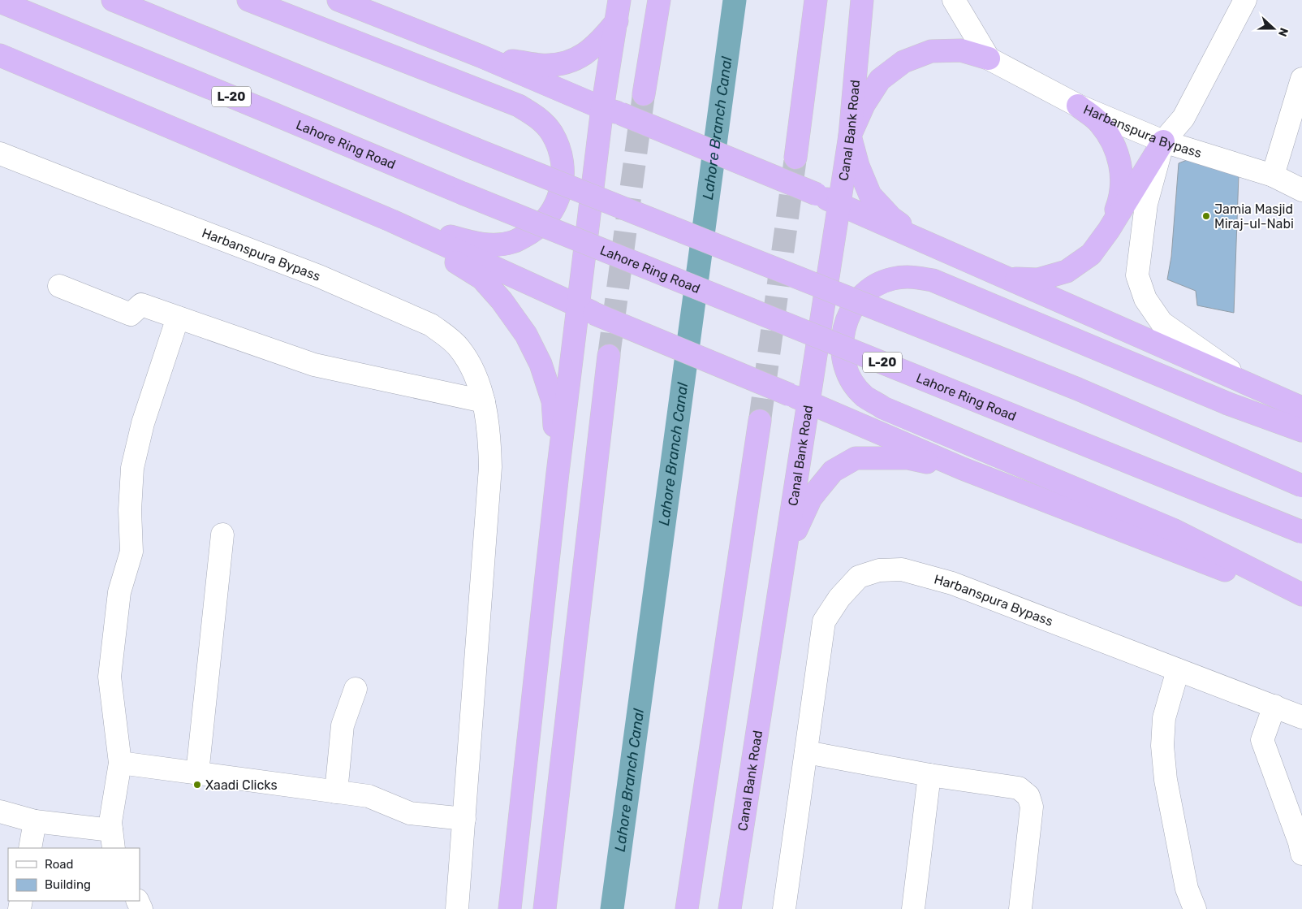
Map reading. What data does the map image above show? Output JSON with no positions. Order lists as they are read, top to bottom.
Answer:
{
  "streets": {
    "highway": ["L-20", "Canal Bank Road", "Lahore Ring Road"],
    "street": ["Harbanspura Bypass"]
  },
  "water": ["Lahore Branch Canal"],
  "places": ["Jamia Masjid Miraj-ul-Nabi", "Xaadi Clicks"],
  "legend": ["Road", "Building"],
  "north": "right"
}
